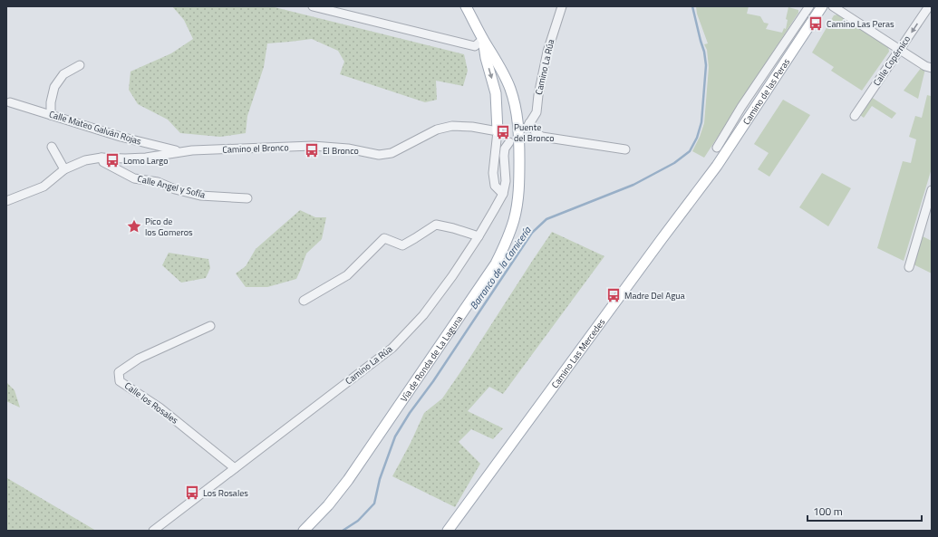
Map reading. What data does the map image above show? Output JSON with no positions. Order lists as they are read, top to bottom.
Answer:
{
  "streets": {
    "main road": ["Camino de las Peras", "Camino Las Mercedes", "Vía de Ronda de La Laguna"],
    "street": [
      "Calle Copérnico",
      "Camino La Rúa",
      "Calle Mateo Galván Rojas",
      "Camino el Bronco",
      "Calle Angel y Sofía",
      "Calle los Rosales"
    ]
  },
  "crossings": [
    ["Camino La Rúa", "Calle los Rosales"],
    ["Camino de las Peras", "Camino Las Mercedes"],
    ["Calle Mateo Galván Rojas", "Camino el Bronco"],
    ["Camino el Bronco", "Calle Angel y Sofía"]
  ],
  "one_way": ["Calle Copérnico"],
  "water": ["Barranco de la Carnicería"],
  "places": {
    "bus stop": [
      "Camino Las Peras",
      "Puente del Bronco",
      "El Bronco",
      "Lomo Largo",
      "Madre Del Agua",
      "Los Rosales"
    ],
    "place": ["Pico de los Gomeros"]
  },
  "scale_bar": "100 m"
}
